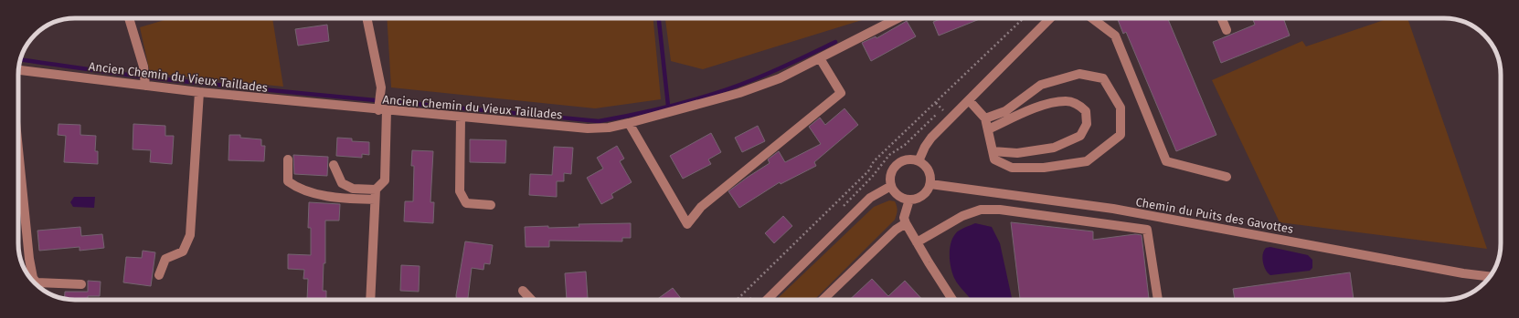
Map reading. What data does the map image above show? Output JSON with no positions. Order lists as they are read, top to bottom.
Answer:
{
  "streets": {
    "street": ["Ancien Chemin du Vieux Taillades", "Chemin du Puits des Gavottes"]
  }
}
